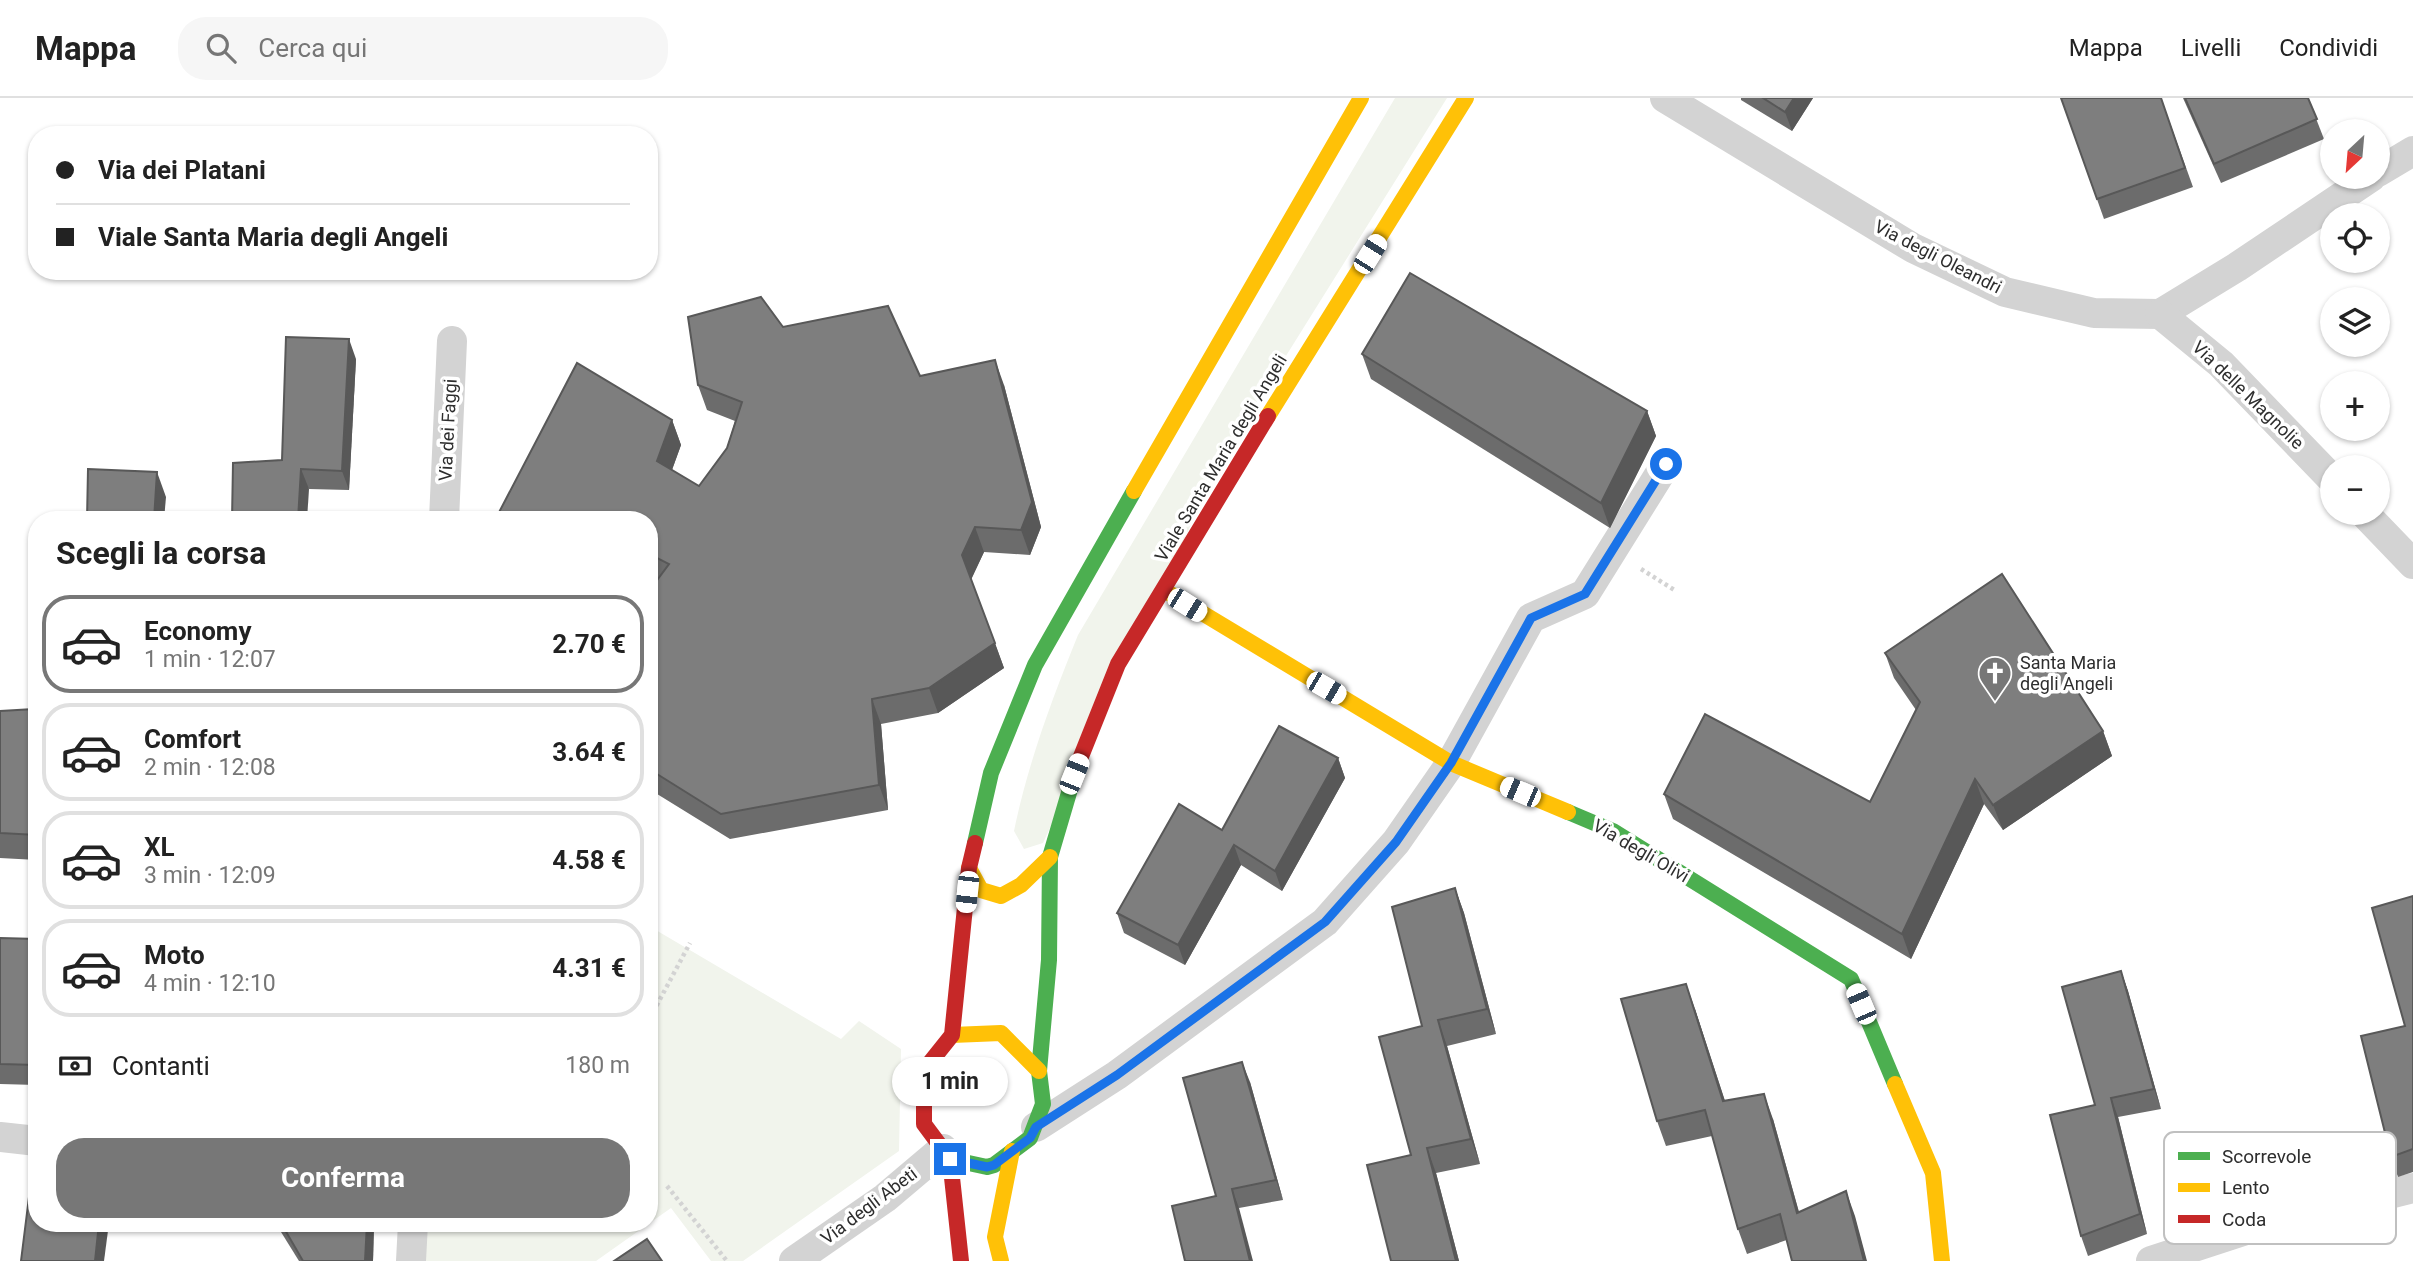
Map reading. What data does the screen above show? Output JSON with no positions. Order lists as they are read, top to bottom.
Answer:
{
  "streets": {
    "street": [
      "Via degli Oleandri",
      "Via delle Magnolie",
      "Via dei Faggi",
      "Viale Santa Maria degli Angeli",
      "Via degli Olivi",
      "Via degli Abeti"
    ]
  },
  "crossings": [
    ["Via degli Oleandri", "Via delle Magnolie"],
    ["Viale Santa Maria degli Angeli", "Via degli Olivi"],
    ["Viale Santa Maria degli Angeli", "Via degli Abeti"]
  ],
  "places": {
    "church": ["Santa Maria degli Angeli"]
  },
  "legend": ["Scorrevole", "Lento", "Coda"],
  "north": "bottom left",
  "page": {
    "header": "Mappa",
    "search": "Cerca qui",
    "nav": ["Mappa", "Livelli", "Condividi"],
    "map_buttons": ["+", "−"],
    "banner": ["Via dei Platani", "Viale Santa Maria degli Angeli"],
    "heading": "Scegli la corsa",
    "list": [
      {
        "name": "Economy",
        "note": "1 min · 12:07",
        "value": "2.70 €"
      },
      {
        "name": "Comfort",
        "note": "2 min · 12:08",
        "value": "3.64 €"
      },
      {
        "name": "XL",
        "note": "3 min · 12:09",
        "value": "4.58 €"
      },
      {
        "name": "Moto",
        "note": "4 min · 12:10",
        "value": "4.31 €"
      }
    ],
    "pay": ["Contanti", "180 m"],
    "bubble": "1 min",
    "buttons": "Conferma"
  }
}
